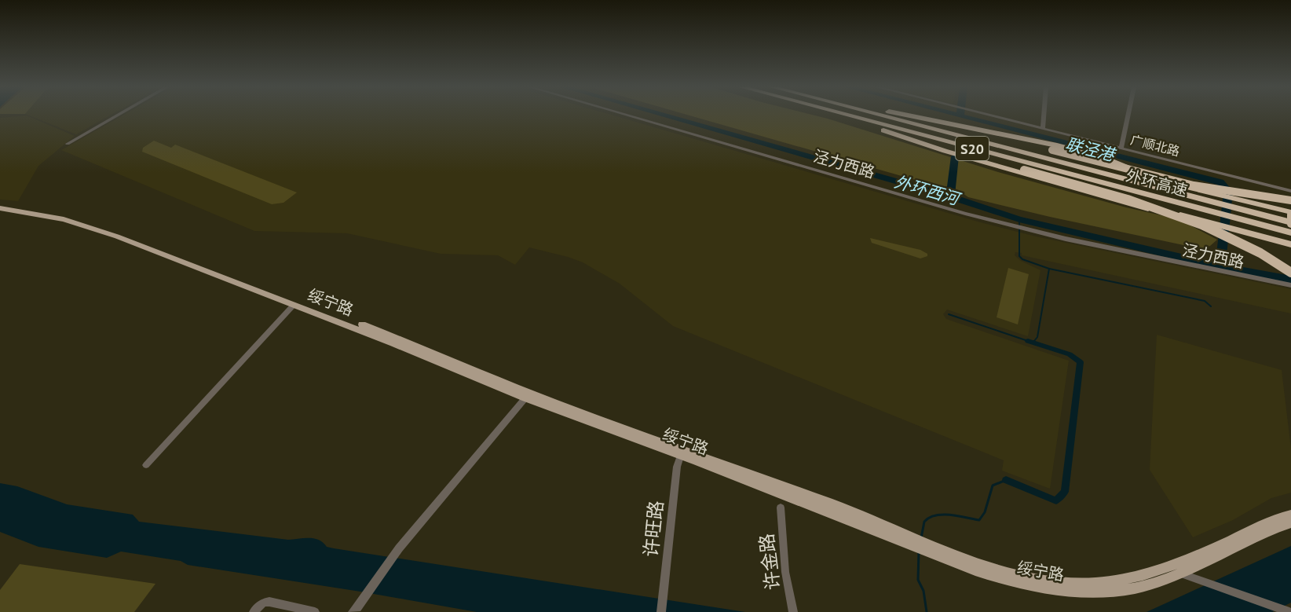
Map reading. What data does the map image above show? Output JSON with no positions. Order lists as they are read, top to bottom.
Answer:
{
  "streets": {
    "highway": ["S20", "外环高速"],
    "main road": ["绥宁路"],
    "street": [
      "广顺北路",
      "泾力西路",
      "许旺路",
      "许金路"
    ]
  },
  "crossings": [
    ["绥宁路", "许旺路"]
  ],
  "water": ["联泾港", "外环西河"]
}
